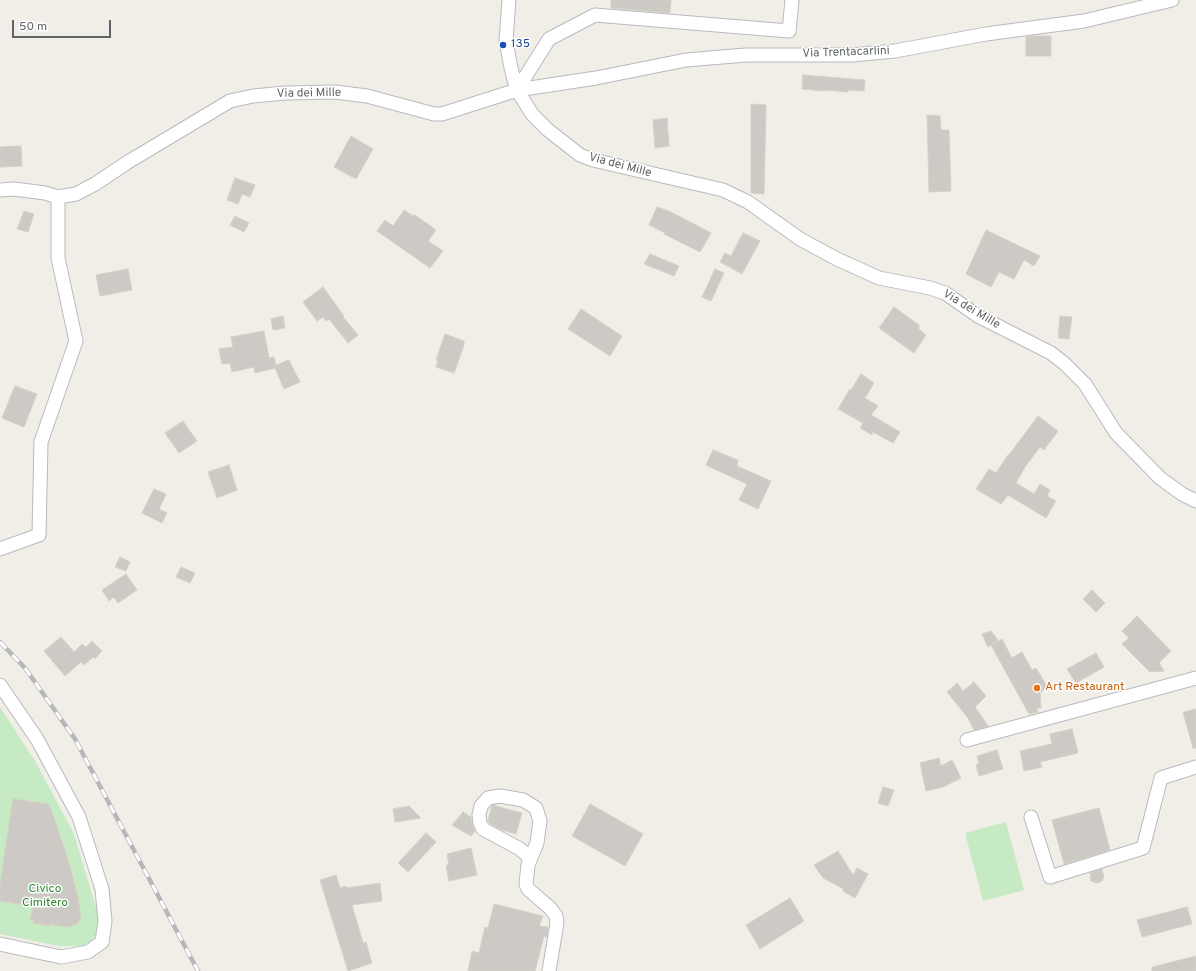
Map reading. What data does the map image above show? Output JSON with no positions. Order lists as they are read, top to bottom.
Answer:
{
  "streets": {
    "street": ["Via Trentacarlini", "Via dei Mille"]
  },
  "crossings": [
    ["Via Trentacarlini", "Via dei Mille"]
  ],
  "parks": ["Civico Cimitero"],
  "places": ["135", "Art Restaurant"],
  "scale_bar": "50 m"
}
